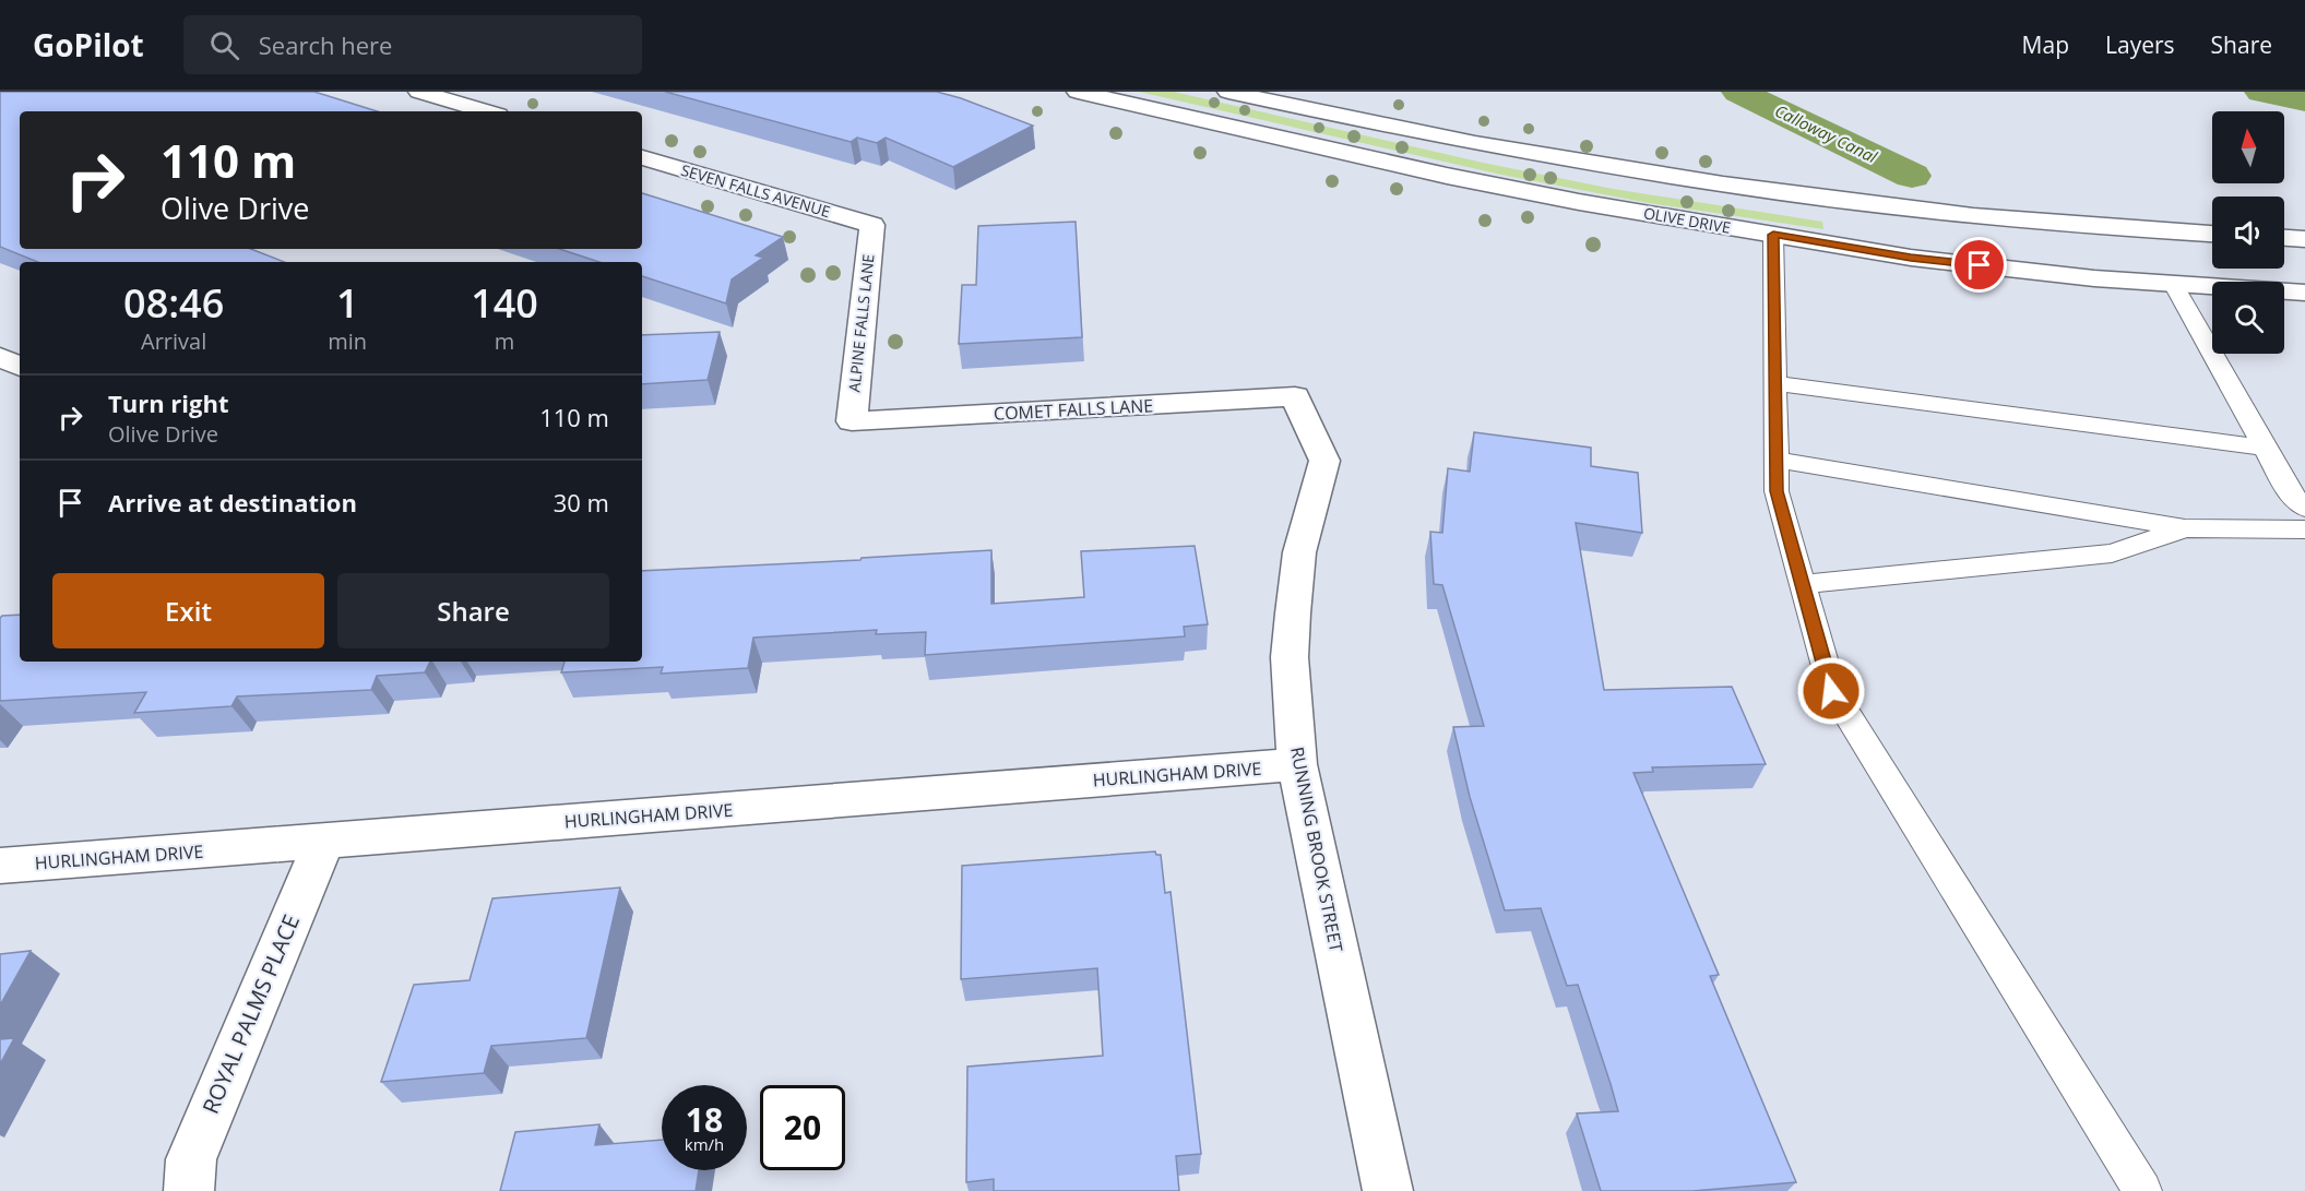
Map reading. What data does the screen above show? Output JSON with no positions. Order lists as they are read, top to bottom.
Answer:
{
  "streets": {
    "street": [
      "SEVEN FALLS AVENUE",
      "OLIVE DRIVE",
      "ALPINE FALLS LANE",
      "COMET FALLS LANE",
      "HURLINGHAM DRIVE",
      "RUNNING BROOK STREET",
      "ROYAL PALMS PLACE"
    ]
  },
  "crossings": [
    ["SEVEN FALLS AVENUE", "ALPINE FALLS LANE"],
    ["ALPINE FALLS LANE", "COMET FALLS LANE"],
    ["COMET FALLS LANE", "RUNNING BROOK STREET"],
    ["HURLINGHAM DRIVE", "RUNNING BROOK STREET"],
    ["HURLINGHAM DRIVE", "ROYAL PALMS PLACE"]
  ],
  "water": ["Calloway Canal"],
  "north": "top",
  "page": {
    "header": "GoPilot",
    "search": "Search here",
    "nav": ["Map", "Layers", "Share"],
    "turn": ["110 m", "Olive Drive"],
    "eta": [
      "08:46",
      "Arrival",
      "1",
      "min",
      "140",
      "m"
    ],
    "list": [
      {
        "name": "Turn right",
        "note": "Olive Drive",
        "value": "110 m"
      },
      {
        "name": "Arrive at destination",
        "value": "30 m"
      }
    ],
    "buttons": ["Exit", "Share"],
    "speed": "18 km/h",
    "limit": "20"
  }
}
